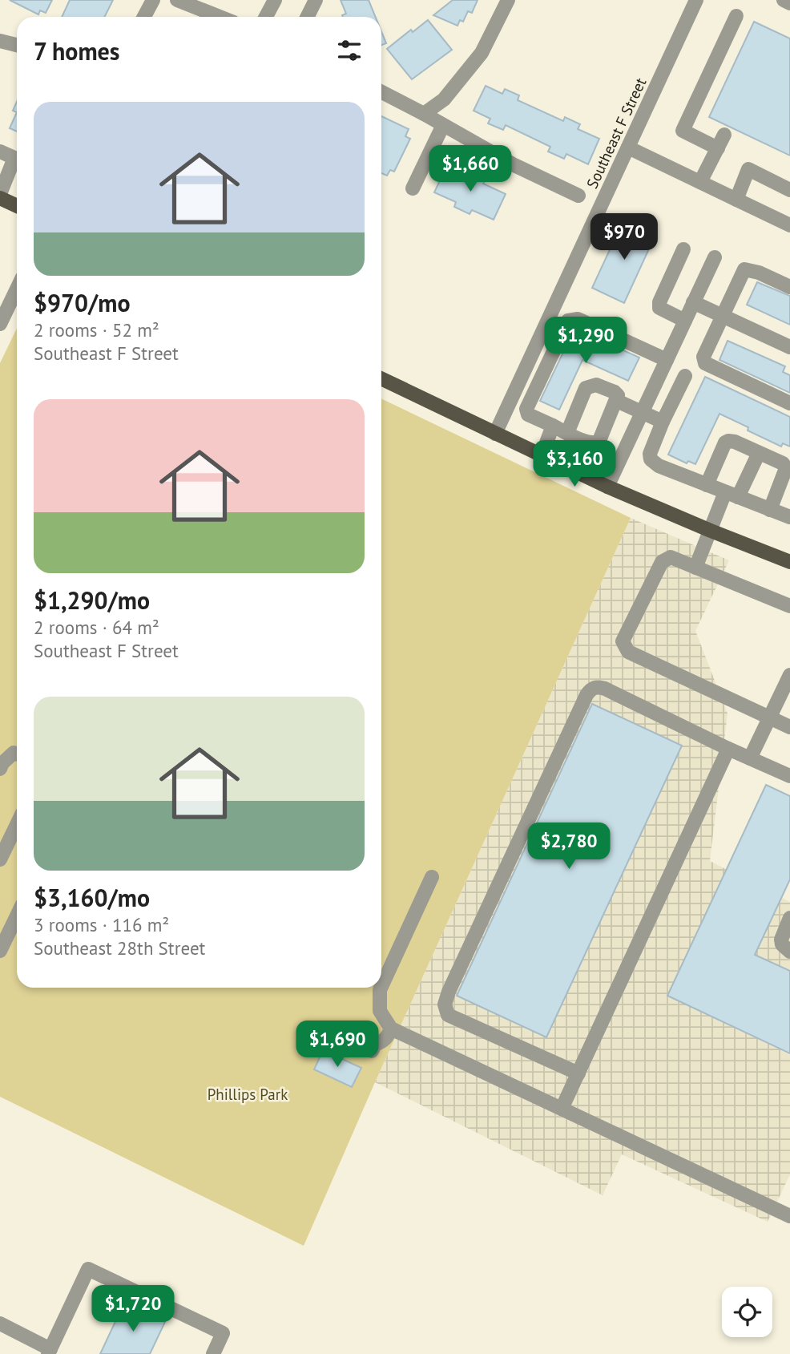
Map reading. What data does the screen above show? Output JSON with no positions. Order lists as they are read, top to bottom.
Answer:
{
  "streets": {
    "street": ["Southeast F Street"]
  },
  "parks": ["Phillips Park"],
  "page": {
    "heading": "7 homes",
    "list": [
      {
        "name": "$970/mo",
        "note": "2 rooms · 52 m² · Southeast F Street"
      },
      {
        "name": "$1,290/mo",
        "note": "2 rooms · 64 m² · Southeast F Street"
      },
      {
        "name": "$3,160/mo",
        "note": "3 rooms · 116 m² · Southeast 28th Street"
      }
    ],
    "price": [
      "$1,660",
      "$970",
      "$1,290",
      "$3,160",
      "$2,780",
      "$1,690",
      "$1,720"
    ]
  }
}
